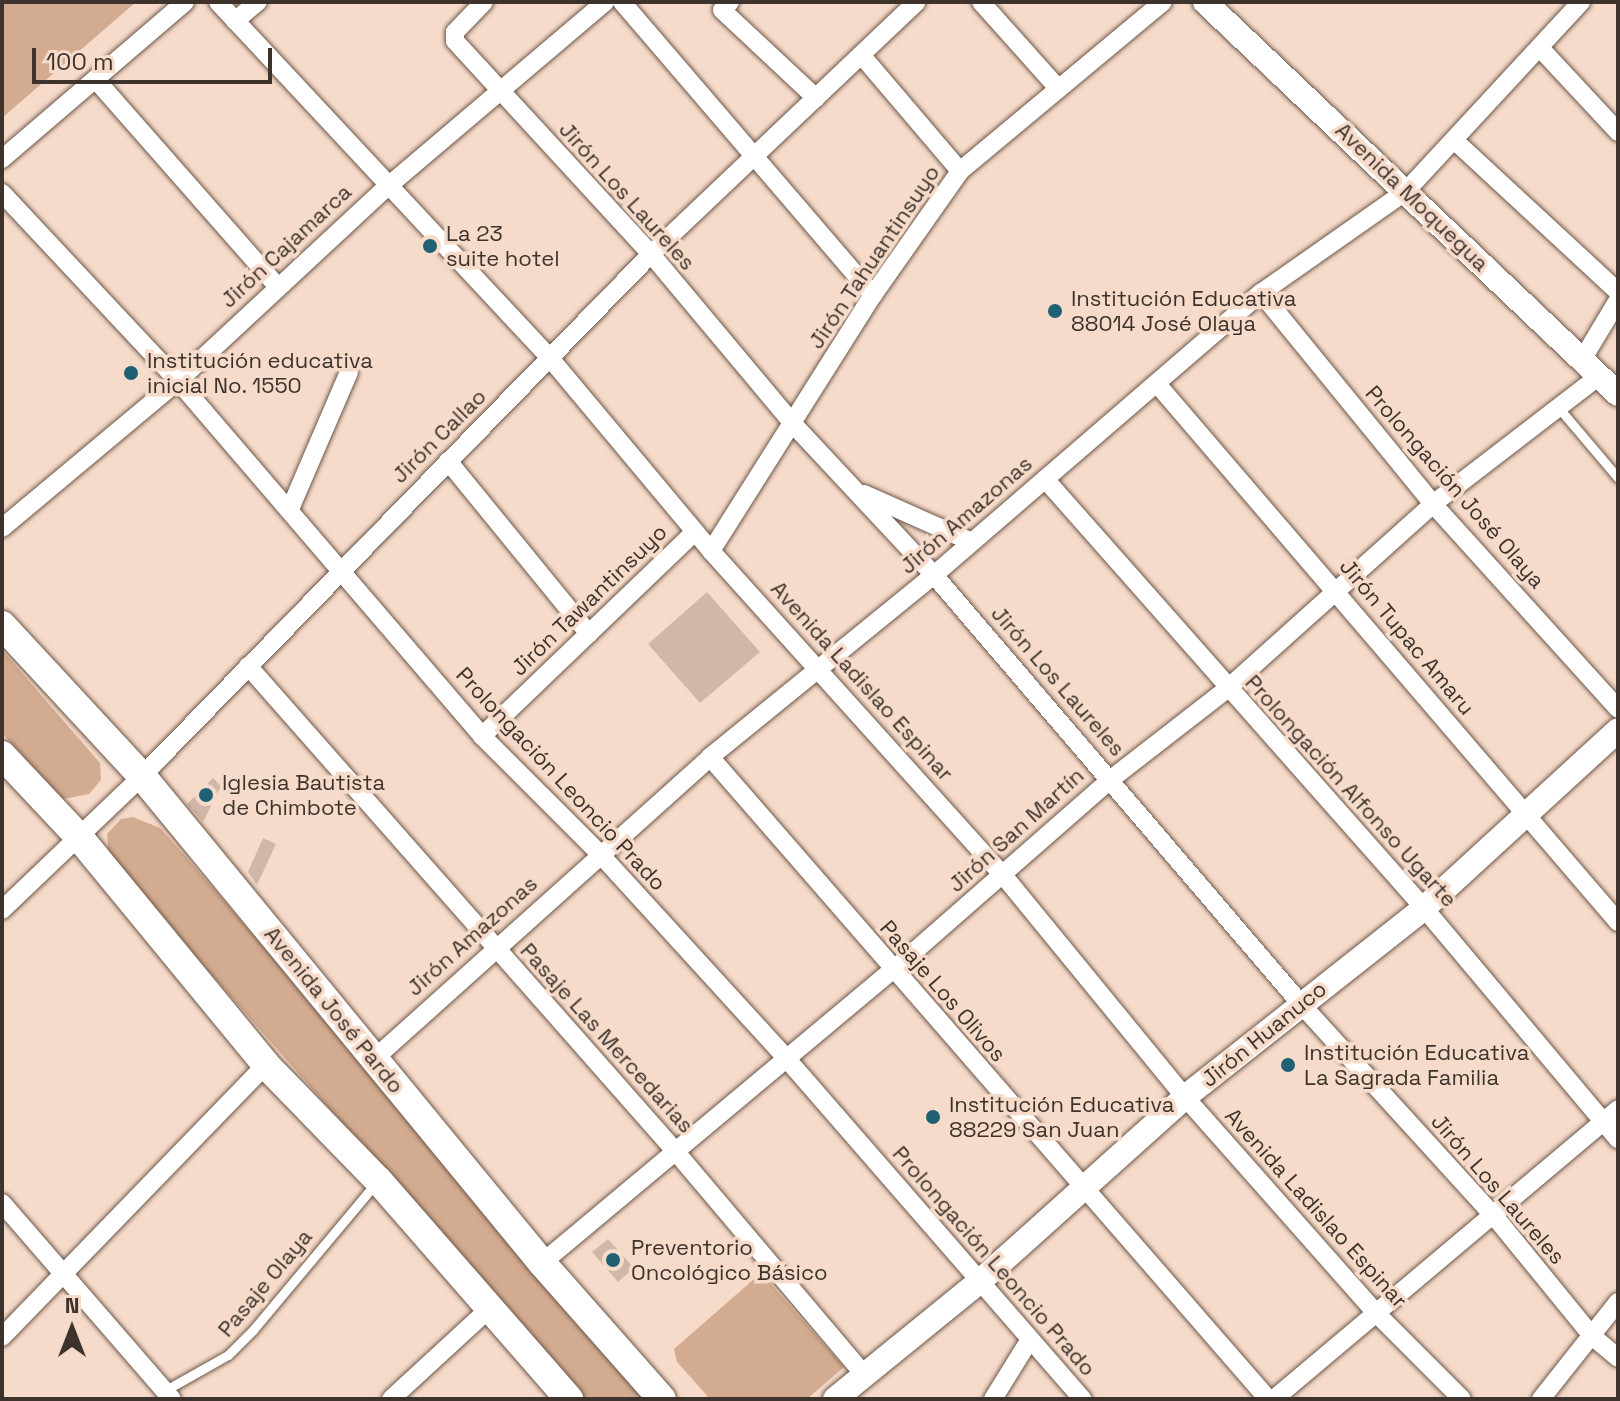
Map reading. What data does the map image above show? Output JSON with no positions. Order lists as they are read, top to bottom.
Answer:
{
  "streets": {
    "main road": ["Avenida Moquegua", "Avenida José Pardo", "Jirón Huanuco"],
    "street": [
      "Jirón Los Laureles",
      "Jirón Cajamarca",
      "Jirón Tahuantinsuyo",
      "Jirón Callao",
      "Prolongación José Olaya",
      "Jirón Amazonas",
      "Jirón Tawantinsuyo",
      "Jirón Tupac Amaru",
      "Avenida Ladislao Espinar",
      "Prolongación Leoncio Prado",
      "Prolongación Alfonso Ugarte",
      "Jirón San Martín",
      "Pasaje Los Olivos",
      "Pasaje Las Mercedarias"
    ],
    "lane": ["Pasaje Olaya"]
  },
  "crossings": [
    ["Jirón Los Laureles", "Jirón Cajamarca"],
    ["Jirón Los Laureles", "Jirón Tahuantinsuyo"],
    ["Jirón Los Laureles", "Jirón Callao"],
    ["Jirón Los Laureles", "Jirón Amazonas"],
    ["Jirón Los Laureles", "Jirón San Martín"],
    ["Jirón Los Laureles", "Jirón Huanuco"],
    ["Avenida Moquegua", "Jirón Amazonas"],
    ["Avenida Moquegua", "Jirón San Martín"],
    ["Jirón Cajamarca", "Avenida Ladislao Espinar"],
    ["Jirón Cajamarca", "Prolongación Leoncio Prado"],
    ["Jirón Tahuantinsuyo", "Avenida Ladislao Espinar"],
    ["Jirón Callao", "Avenida Ladislao Espinar"],
    ["Jirón Callao", "Prolongación Leoncio Prado"],
    ["Jirón Callao", "Avenida José Pardo"],
    ["Jirón Callao", "Pasaje Las Mercedarias"],
    ["Prolongación José Olaya", "Jirón Amazonas"],
    ["Prolongación José Olaya", "Jirón San Martín"],
    ["Jirón Amazonas", "Jirón Tupac Amaru"],
    ["Jirón Amazonas", "Avenida Ladislao Espinar"],
    ["Jirón Amazonas", "Prolongación Leoncio Prado"],
    ["Jirón Amazonas", "Prolongación Alfonso Ugarte"],
    ["Jirón Amazonas", "Pasaje Los Olivos"],
    ["Jirón Amazonas", "Avenida José Pardo"],
    ["Jirón Amazonas", "Pasaje Las Mercedarias"],
    ["Jirón Tawantinsuyo", "Avenida Ladislao Espinar"],
    ["Jirón Tawantinsuyo", "Prolongación Leoncio Prado"],
    ["Jirón Tupac Amaru", "Jirón San Martín"],
    ["Jirón Tupac Amaru", "Jirón Huanuco"],
    ["Avenida Ladislao Espinar", "Jirón San Martín"],
    ["Avenida Ladislao Espinar", "Jirón Huanuco"],
    ["Prolongación Leoncio Prado", "Jirón San Martín"],
    ["Prolongación Leoncio Prado", "Jirón Huanuco"],
    ["Prolongación Alfonso Ugarte", "Jirón San Martín"],
    ["Prolongación Alfonso Ugarte", "Jirón Huanuco"],
    ["Jirón San Martín", "Pasaje Los Olivos"],
    ["Jirón San Martín", "Avenida José Pardo"],
    ["Jirón San Martín", "Pasaje Las Mercedarias"],
    ["Pasaje Los Olivos", "Jirón Huanuco"],
    ["Jirón Huanuco", "Pasaje Las Mercedarias"]
  ],
  "places": [
    "La 23 suite hotel",
    "Institución Educativa 88014 José Olaya",
    "Institución educativa inicial No. 1550",
    "Iglesia Bautista de Chimbote",
    "Institución Educativa La Sagrada Familia",
    "Institución Educativa 88229 San Juan",
    "Preventorio Oncológico Básico"
  ],
  "scale_bar": "100 m",
  "north": "top"
}
